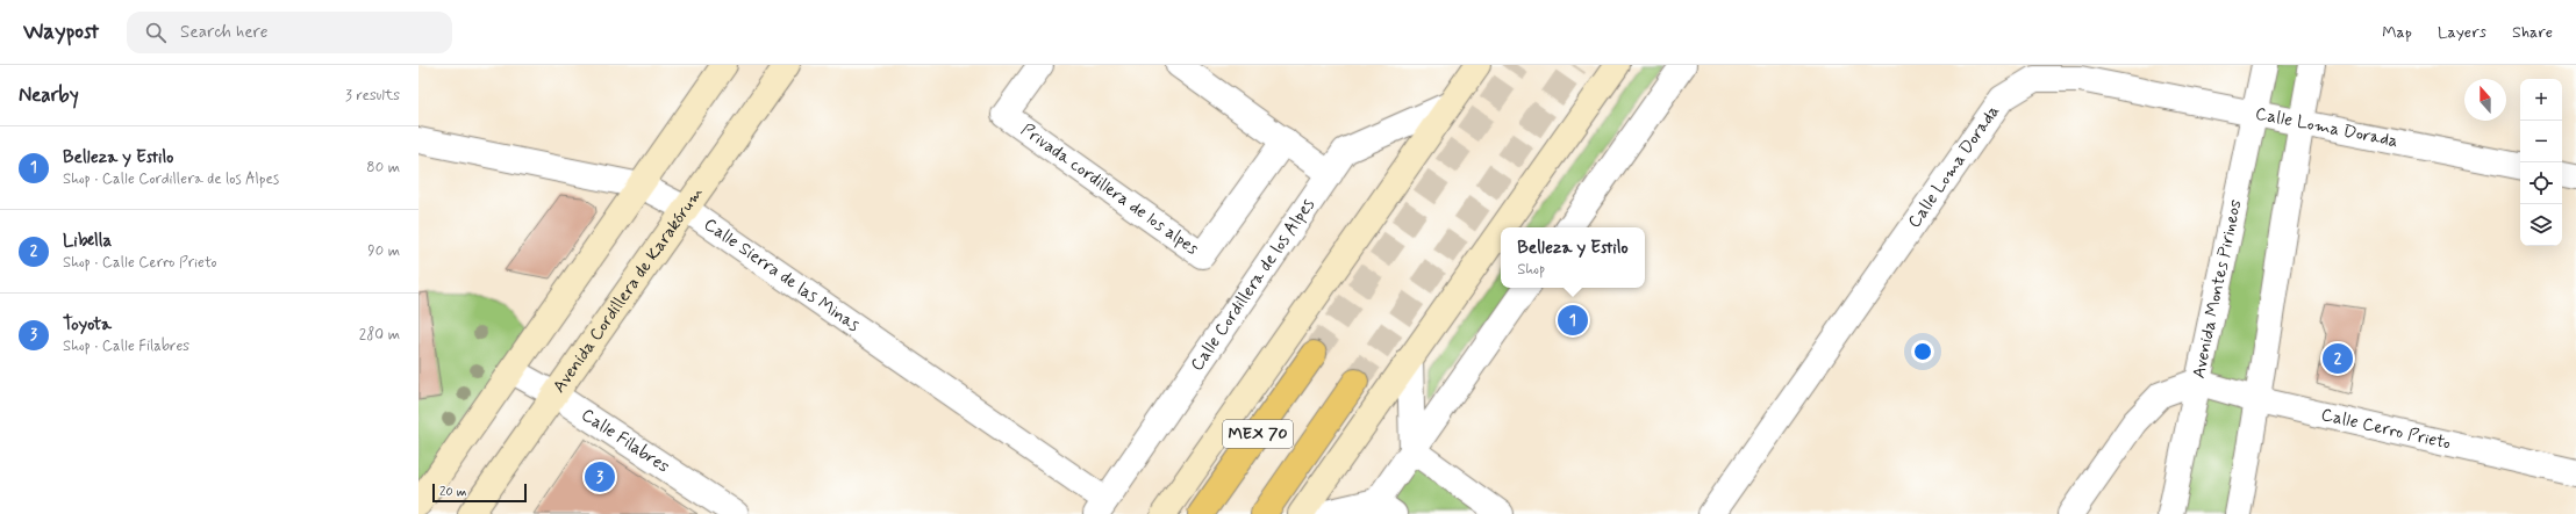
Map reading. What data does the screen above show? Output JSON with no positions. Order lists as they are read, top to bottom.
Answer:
{
  "streets": {
    "highway": ["MEX 70"],
    "main road": ["Avenida Cordillera de Karakórum"],
    "street": [
      "Calle Loma Dorada",
      "Privada cordillera de los alpes",
      "Calle Sierra de las Minas",
      "Calle Cordillera de los Alpes",
      "Avenida Montes Pirineos",
      "Calle Cerro Prieto",
      "Calle Filabres"
    ]
  },
  "crossings": [
    ["Calle Loma Dorada", "Avenida Montes Pirineos"],
    ["Calle Sierra de las Minas", "Calle Cordillera de los Alpes"],
    ["Calle Sierra de las Minas", "Avenida Cordillera de Karakórum"],
    ["Avenida Montes Pirineos", "Calle Cerro Prieto"],
    ["Avenida Cordillera de Karakórum", "Calle Filabres"]
  ],
  "scale_bar": "20 m",
  "north": "top",
  "page": {
    "header": "Waypost",
    "search": "Search here",
    "nav": ["Map", "Layers", "Share"],
    "heading": ["Nearby", "3 results"],
    "map_buttons": ["+", "−"],
    "list": [
      {
        "mark": "1",
        "name": "Belleza y Estilo",
        "note": "Shop · Calle Cordillera de los Alpes",
        "value": "80 m"
      },
      {
        "mark": "2",
        "name": "Libella",
        "note": "Shop · Calle Cerro Prieto",
        "value": "90 m"
      },
      {
        "mark": "3",
        "name": "Toyota",
        "note": "Shop · Calle Filabres",
        "value": "280 m"
      }
    ],
    "popup": ["Belleza y Estilo", "Shop"],
    "pins": ["1", "2", "3"],
    "scale": "20 m"
  }
}
